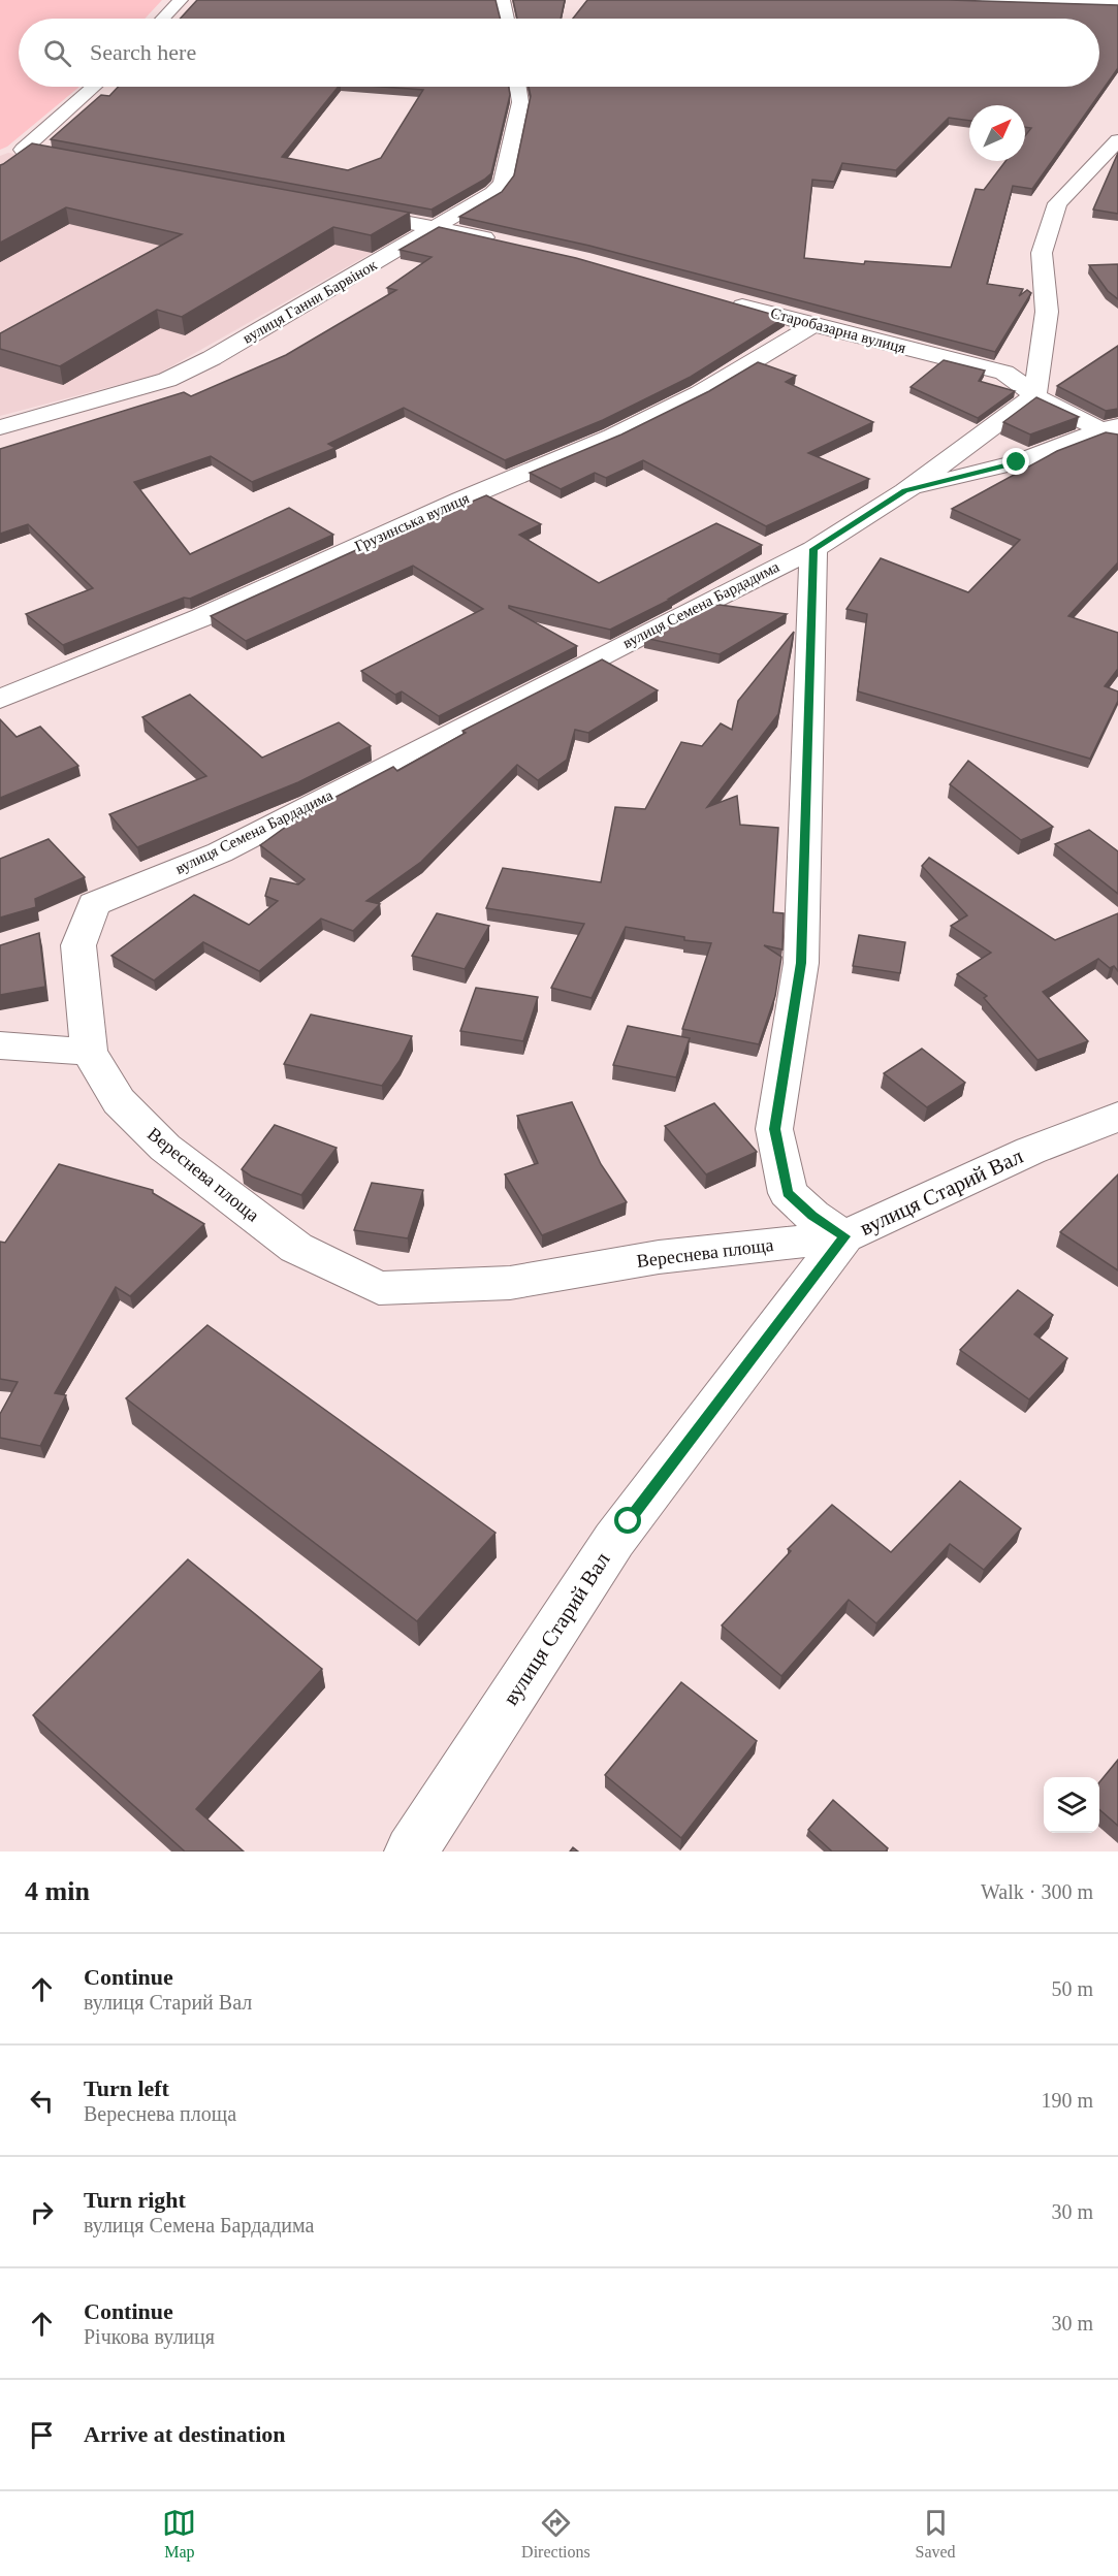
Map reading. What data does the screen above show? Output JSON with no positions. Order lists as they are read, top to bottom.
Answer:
{
  "streets": {
    "street": [
      "вулиця Ганни Барвінок",
      "Старобазарна вулиця",
      "Грузинська вулиця",
      "вулиця Семена Бардадима",
      "Вереснева площа",
      "вулиця Старий Вал"
    ]
  },
  "crossings": [
    ["Старобазарна вулиця", "Грузинська вулиця"],
    ["Старобазарна вулиця", "вулиця Семена Бардадима"],
    ["вулиця Семена Бардадима", "Вереснева площа"],
    ["Вереснева площа", "вулиця Старий Вал"]
  ],
  "north": "top right",
  "page": {
    "search": "Search here",
    "heading": ["4 min", "Walk · 300 m"],
    "list": [
      ["Continue", "вулиця Старий Вал", "50 m"],
      ["Turn left", "Вереснева площа", "190 m"],
      ["Turn right", "вулиця Семена Бардадима", "30 m"],
      ["Continue", "Річкова вулиця", "30 m"],
      "Arrive at destination"
    ],
    "nav": ["Map", "Directions", "Saved"]
  }
}
